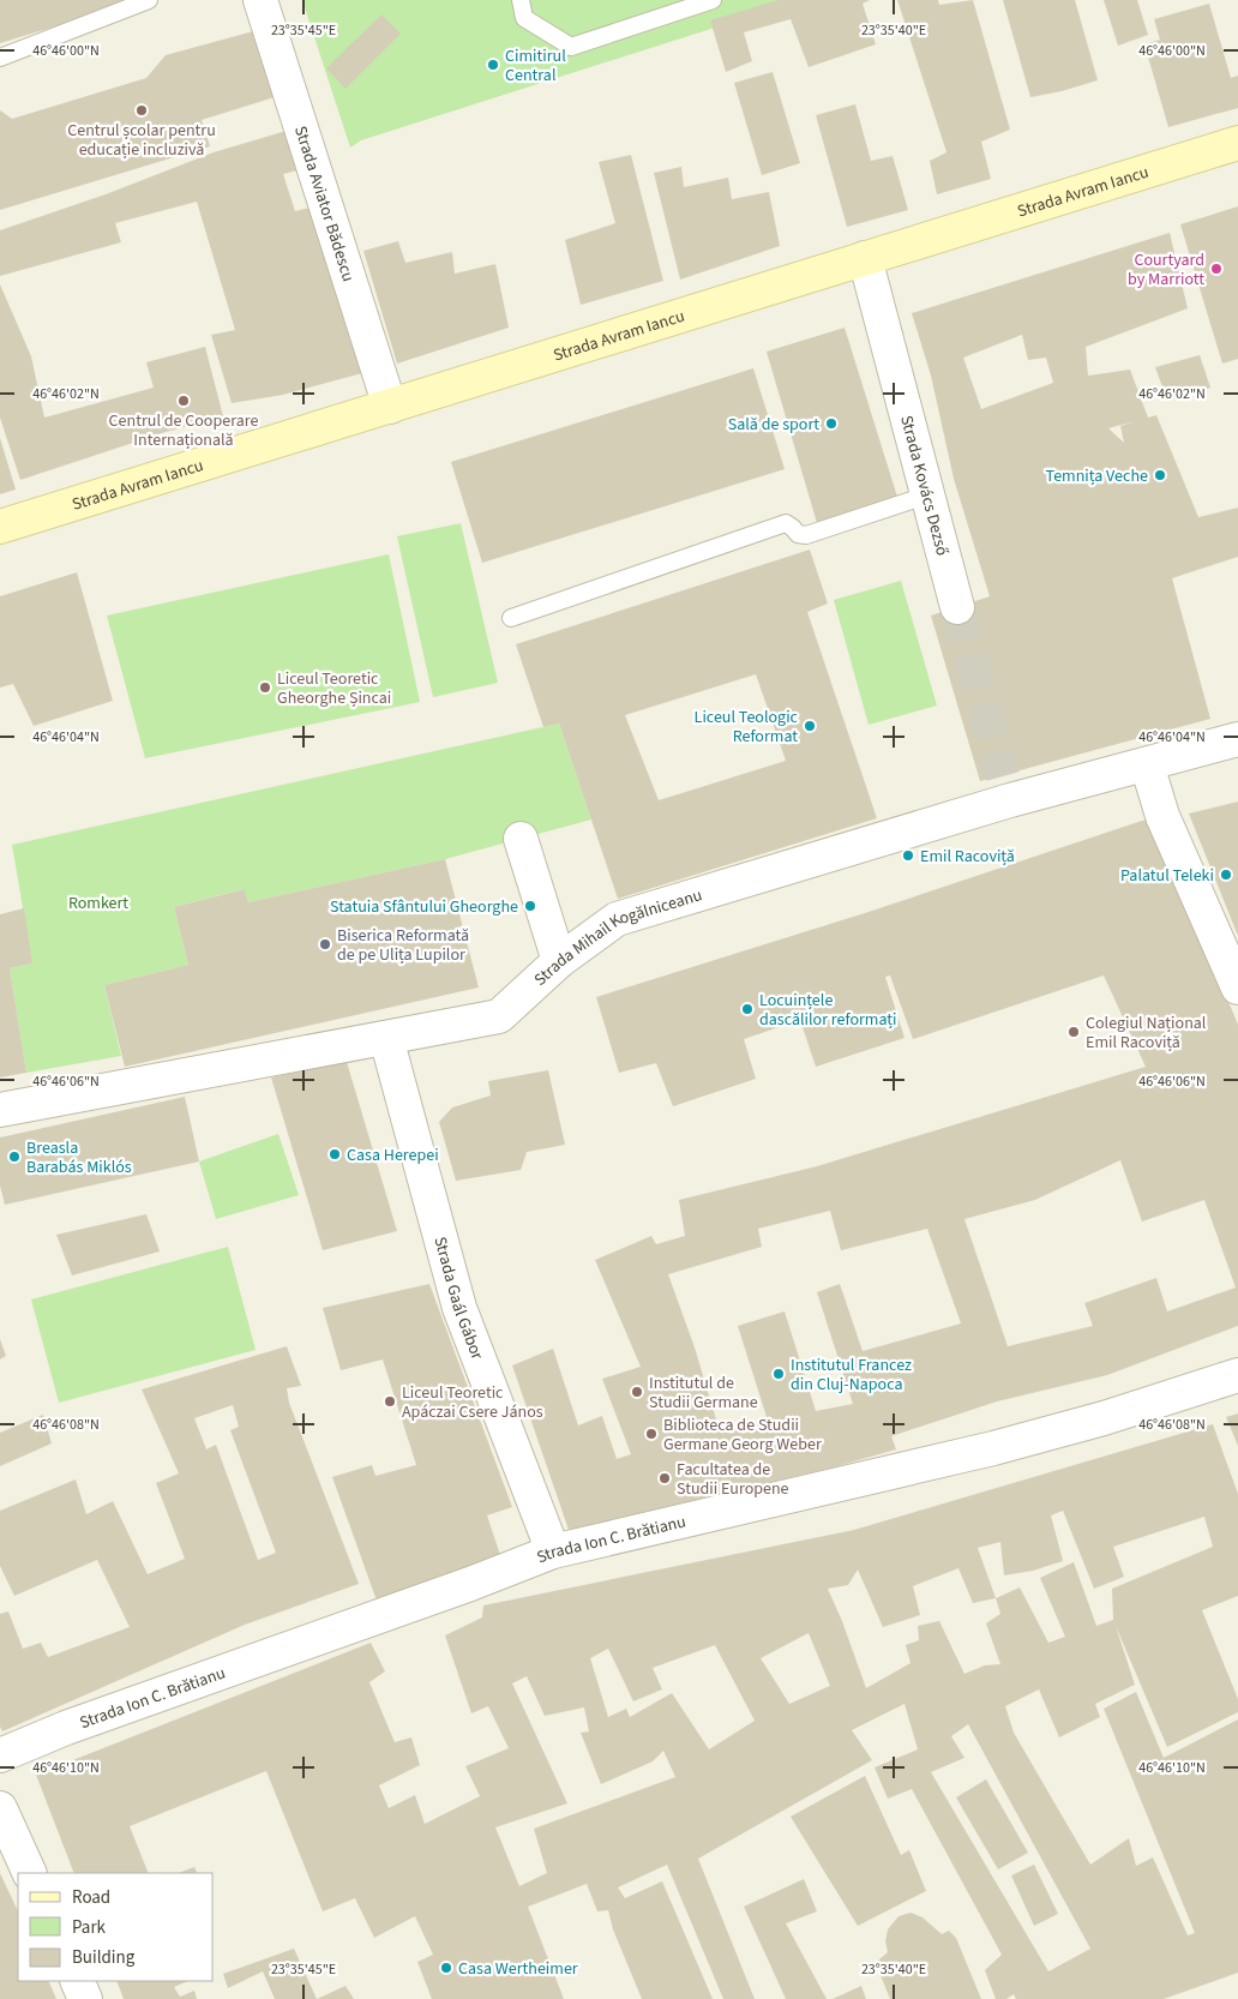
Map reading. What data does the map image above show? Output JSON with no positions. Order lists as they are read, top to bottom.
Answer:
{
  "streets": {
    "main road": ["Strada Avram Iancu"],
    "street": [
      "Strada Aviator Bădescu",
      "Strada Kovács Dezső",
      "Strada Mihail Kogălniceanu",
      "Strada Gaál Gábor",
      "Strada Ion C. Brătianu"
    ]
  },
  "crossings": [
    ["Strada Avram Iancu", "Strada Aviator Bădescu"],
    ["Strada Avram Iancu", "Strada Kovács Dezső"],
    ["Strada Mihail Kogălniceanu", "Strada Gaál Gábor"],
    ["Strada Gaál Gábor", "Strada Ion C. Brătianu"]
  ],
  "parks": ["Romkert"],
  "places": [
    "Cimitirul Central",
    "Centrul școlar pentru educație incluzivă",
    "Courtyard by Marriott",
    "Centrul de Cooperare Internațională",
    "Sală de sport",
    "Temnița Veche",
    "Liceul Teoretic Gheorghe Șincai",
    "Liceul Teologic Reformat",
    "Emil Racoviță",
    "Palatul Teleki",
    "Statuia Sfântului Gheorghe",
    "Biserica Reformată de pe Ulița Lupilor",
    "Locuințele dascălilor reformați",
    "Colegiul Național Emil Racoviță",
    "Casa Herepei",
    "Breasla Barabás Miklós",
    "Institutul Francez din Cluj-Napoca",
    "Institutul de Studii Germane",
    "Liceul Teoretic Apáczai Csere János",
    "Biblioteca de Studii Germane Georg Weber",
    "Facultatea de Studii Europene",
    "Casa Wertheimer"
  ],
  "legend": ["Road", "Park", "Building"],
  "coordinates": [
    "23°35'45\"E",
    "23°35'40\"E",
    "46°46'00\"N",
    "46°46'02\"N",
    "46°46'04\"N",
    "46°46'06\"N",
    "46°46'08\"N",
    "46°46'10\"N"
  ]
}
